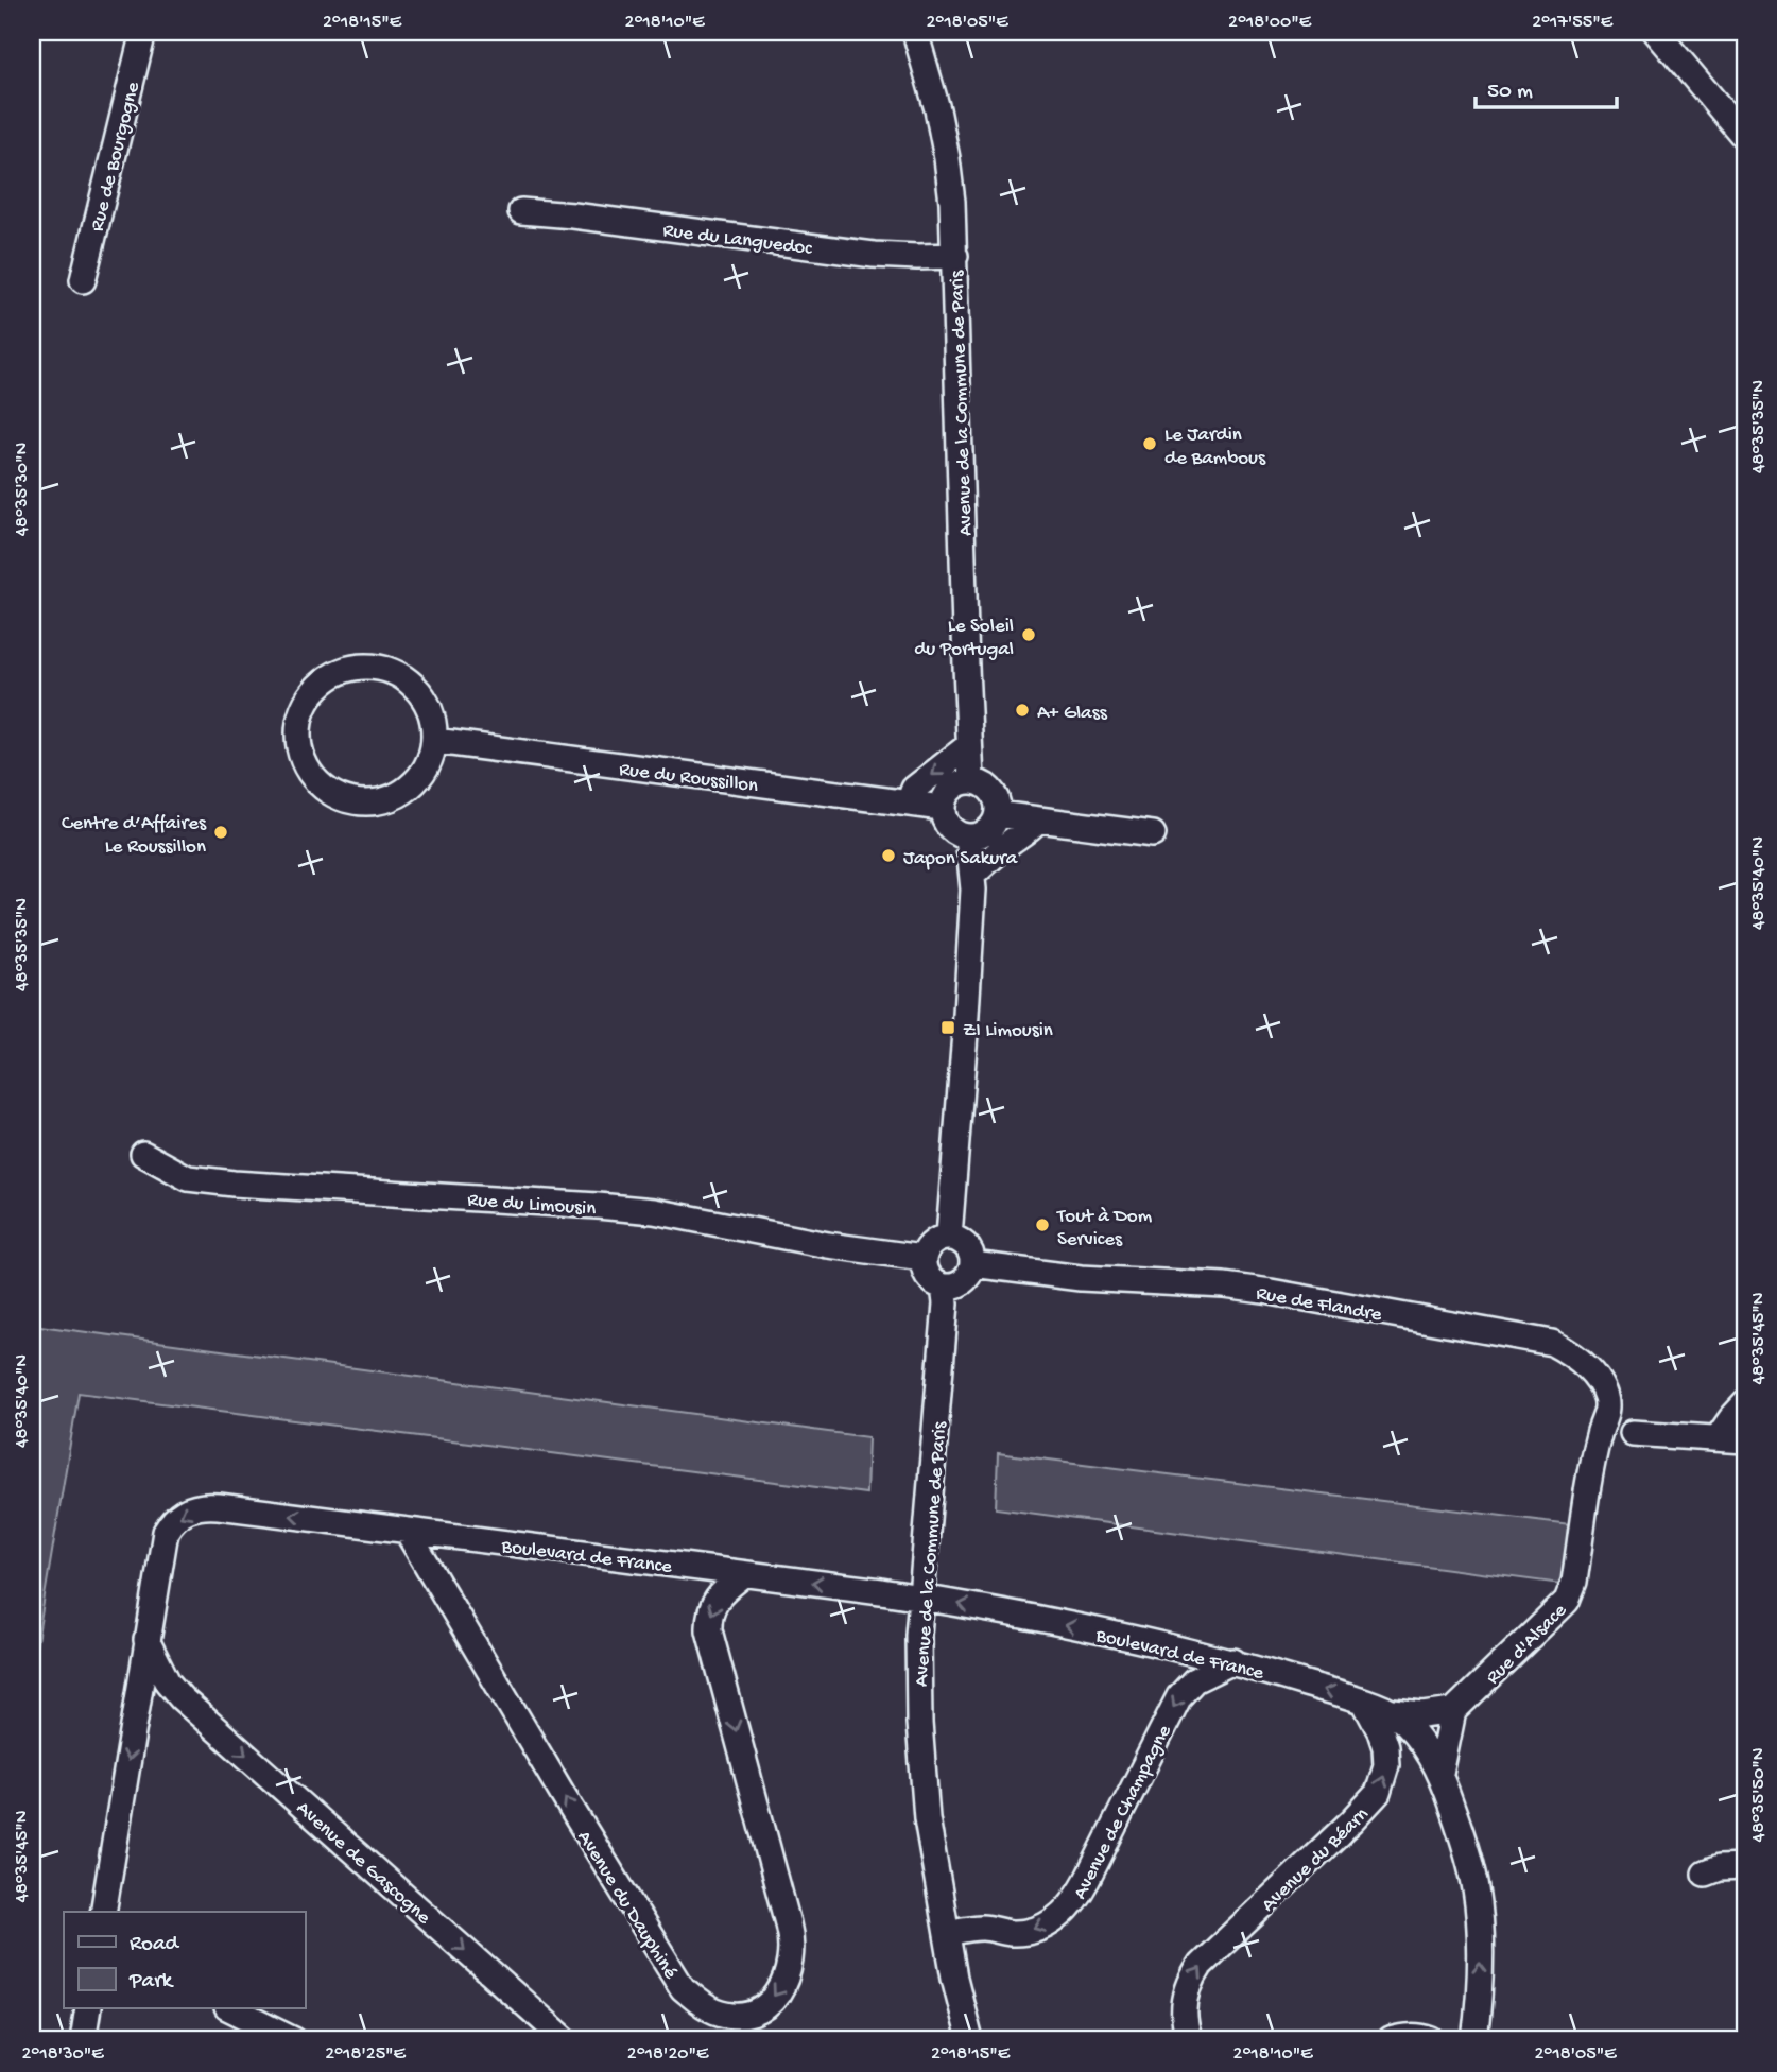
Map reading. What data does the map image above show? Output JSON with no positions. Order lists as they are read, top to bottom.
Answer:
{
  "streets": {
    "street": [
      "Rue de Bourgogne",
      "Rue du Languedoc",
      "Avenue de la Commune de Paris",
      "Rue du Roussillon",
      "Rue du Limousin",
      "Rue de Flandre",
      "Boulevard de France",
      "Rue d'Alsace",
      "Avenue de Champagne",
      "Avenue du Béarn",
      "Avenue de Gascogne",
      "Avenue du Dauphiné"
    ]
  },
  "crossings": [
    ["Rue du Languedoc", "Avenue de la Commune de Paris"],
    ["Avenue de la Commune de Paris", "Rue du Roussillon"],
    ["Avenue de la Commune de Paris", "Rue du Limousin"],
    ["Avenue de la Commune de Paris", "Rue de Flandre"],
    ["Avenue de la Commune de Paris", "Boulevard de France"],
    ["Avenue de la Commune de Paris", "Avenue de Champagne"],
    ["Rue du Limousin", "Rue de Flandre"],
    ["Rue de Flandre", "Rue d'Alsace"],
    ["Boulevard de France", "Rue d'Alsace"],
    ["Boulevard de France", "Avenue de Champagne"],
    ["Boulevard de France", "Avenue du Béarn"],
    ["Boulevard de France", "Avenue de Gascogne"],
    ["Boulevard de France", "Avenue du Dauphiné"]
  ],
  "one_way": ["Avenue de Champagne", "Avenue du Béarn", "Avenue de Gascogne"],
  "places": {
    "other": [
      "Le Jardin de Bambous",
      "Le Soleil du Portugal",
      "A+ Glass",
      "Centre d’Affaires Le Roussillon",
      "Japon Sakura",
      "Tout à Dom Services"
    ],
    "transit": ["ZI Limousin"]
  },
  "legend": ["Road", "Park"],
  "scale_bar": "50 m",
  "coordinates": [
    "2°18'15\"E",
    "2°18'10\"E",
    "2°18'05\"E",
    "2°18'00\"E",
    "2°17'55\"E",
    "48°35'35\"N",
    "48°35'30\"N",
    "48°35'40\"N",
    "48°35'45\"N",
    "48°35'50\"N",
    "2°18'30\"E",
    "2°18'25\"E",
    "2°18'20\"E"
  ]
}
